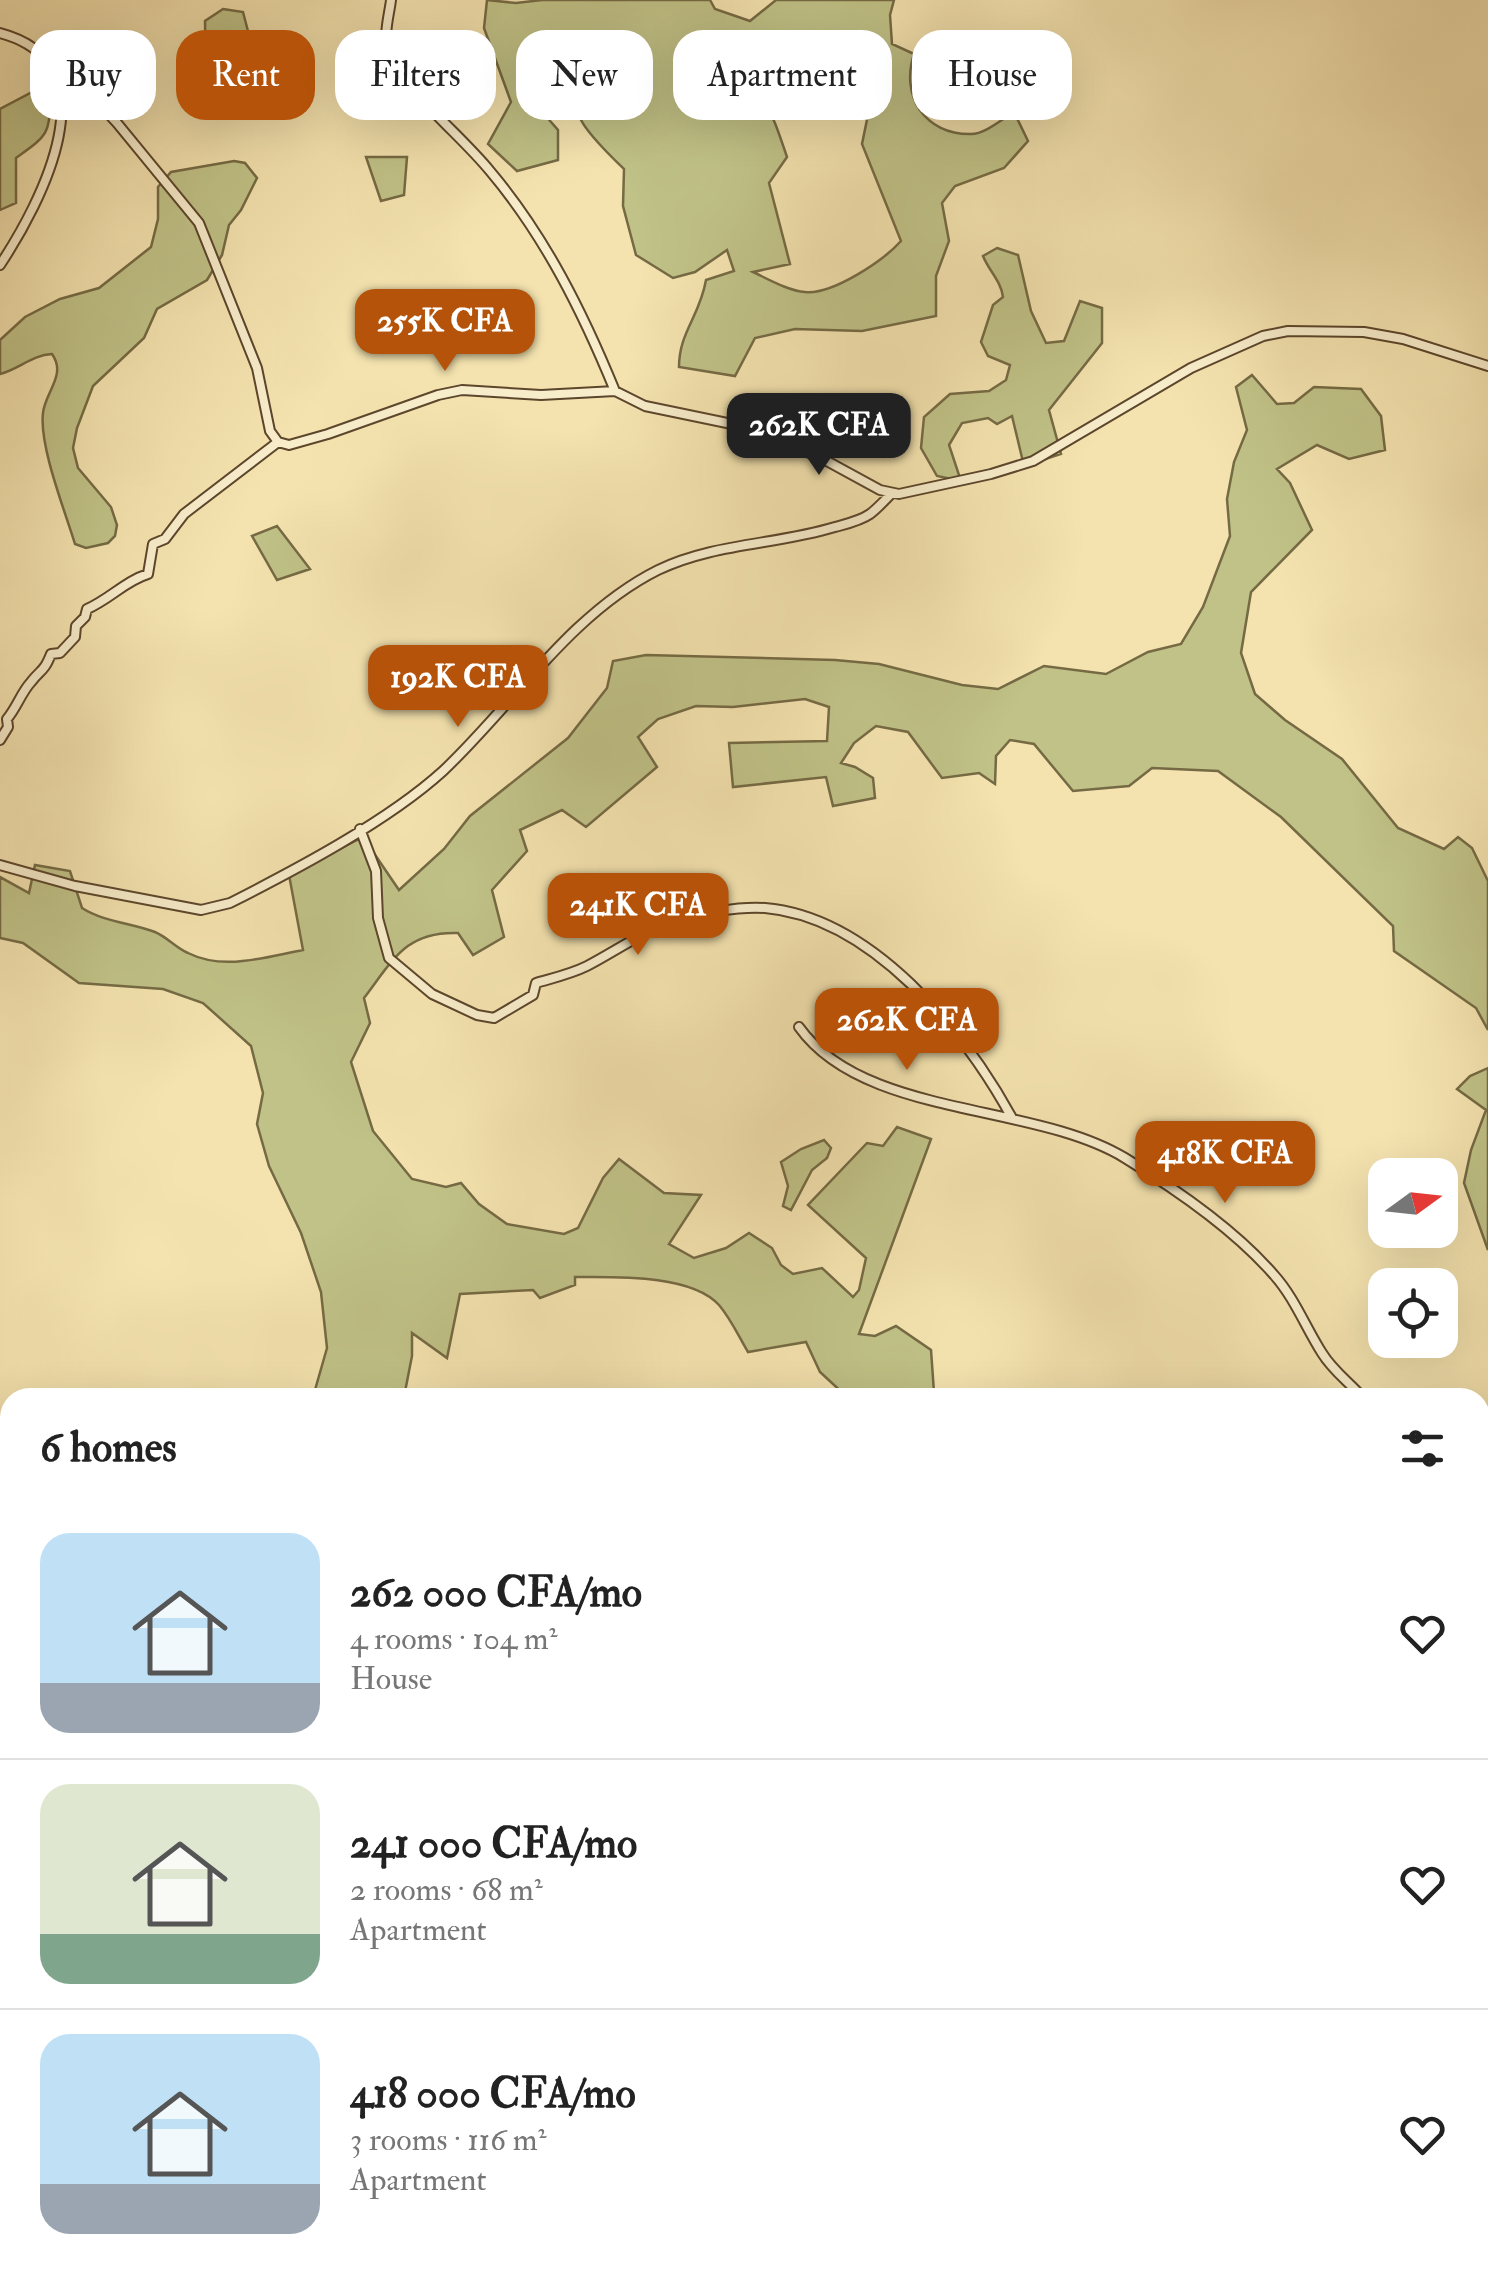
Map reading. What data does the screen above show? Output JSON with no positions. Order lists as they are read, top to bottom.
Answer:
{
  "north": "right",
  "page": {
    "chip": [
      "Buy",
      "Rent",
      "Filters",
      "New",
      "Apartment",
      "House"
    ],
    "price": [
      "255K CFA",
      "262K CFA",
      "192K CFA",
      "241K CFA",
      "262K CFA",
      "418K CFA"
    ],
    "heading": "6 homes",
    "list": [
      {
        "name": "262 000 CFA/mo",
        "note": "4 rooms · 104 m² · House"
      },
      {
        "name": "241 000 CFA/mo",
        "note": "2 rooms · 68 m² · Apartment"
      },
      {
        "name": "418 000 CFA/mo",
        "note": "3 rooms · 116 m² · Apartment"
      }
    ]
  }
}
